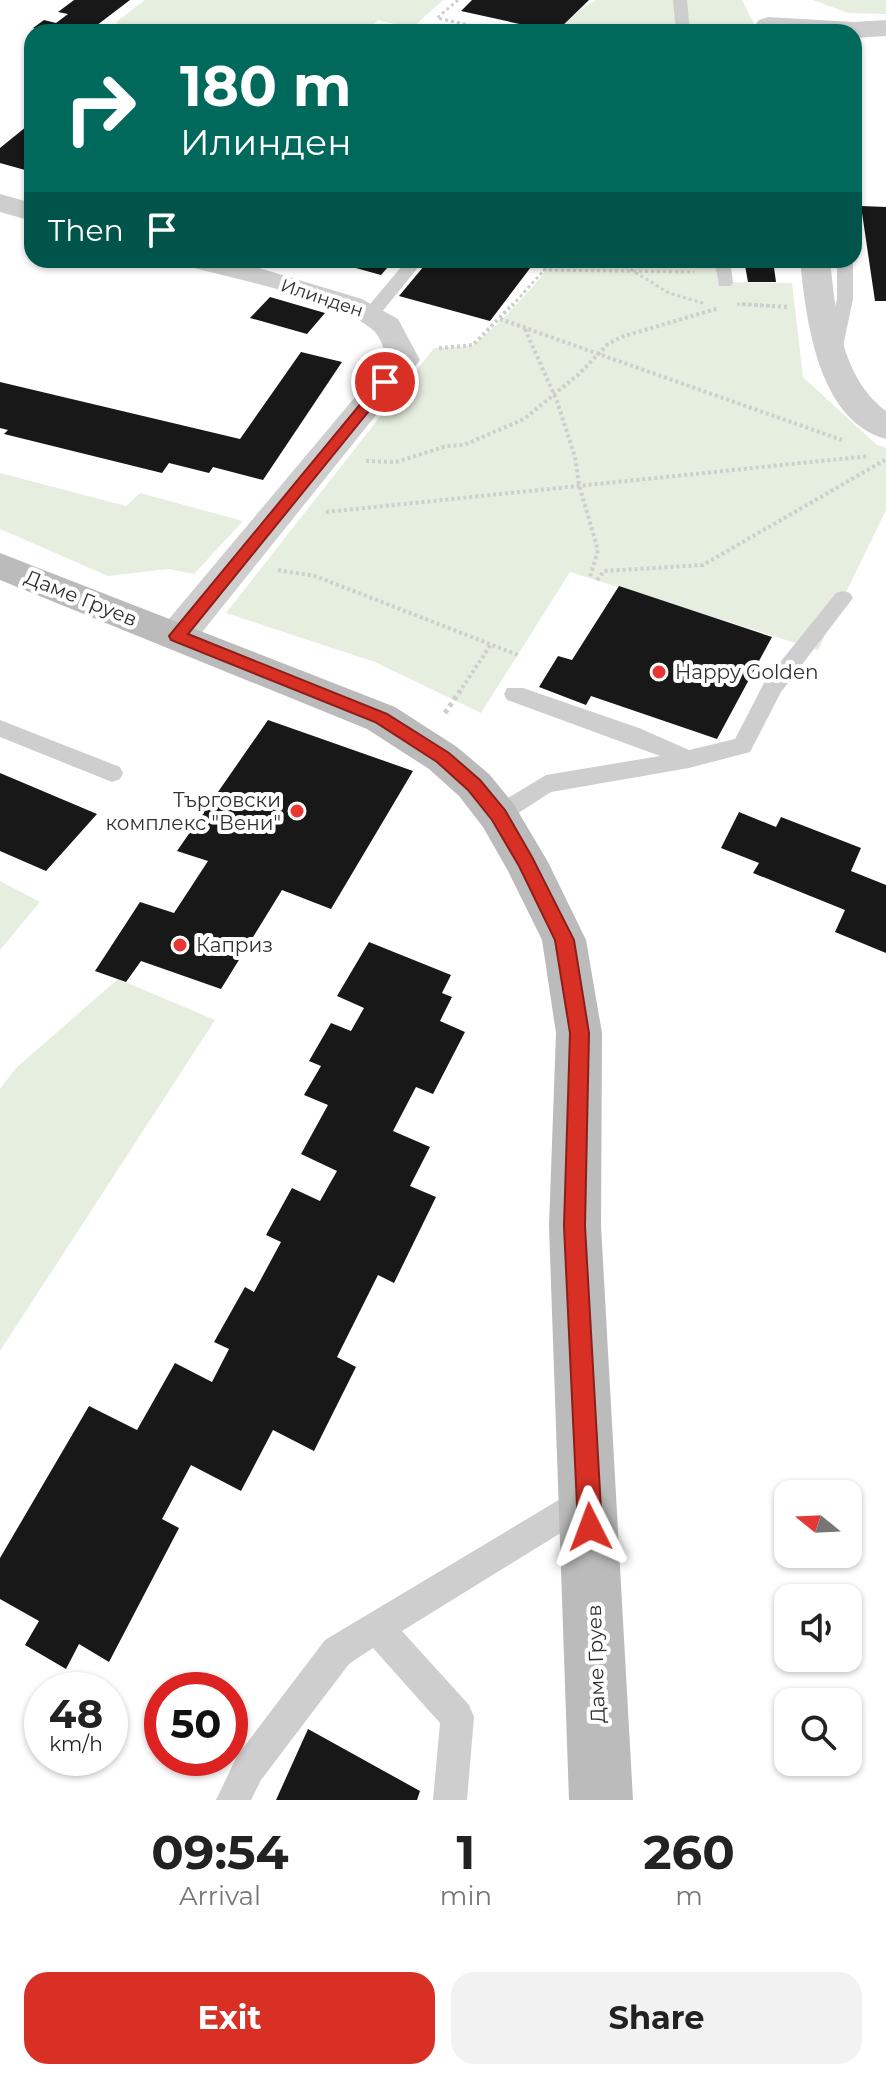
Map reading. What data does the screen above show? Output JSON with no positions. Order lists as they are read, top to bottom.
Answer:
{
  "streets": {
    "main road": ["Даме Груев"],
    "street": ["Илинден"]
  },
  "crossings": [
    ["Илинден", "Даме Груев"]
  ],
  "places": ["Happy Golden", "Търговски комплекс \"Вени\"", "Каприз"],
  "north": "left",
  "page": {
    "turn": ["180 m", "Илинден"],
    "then": "Then",
    "speed": "48 km/h",
    "limit": "50",
    "eta": [
      "09:54",
      "Arrival",
      "1",
      "min",
      "260",
      "m"
    ],
    "buttons": ["Exit", "Share"]
  }
}
